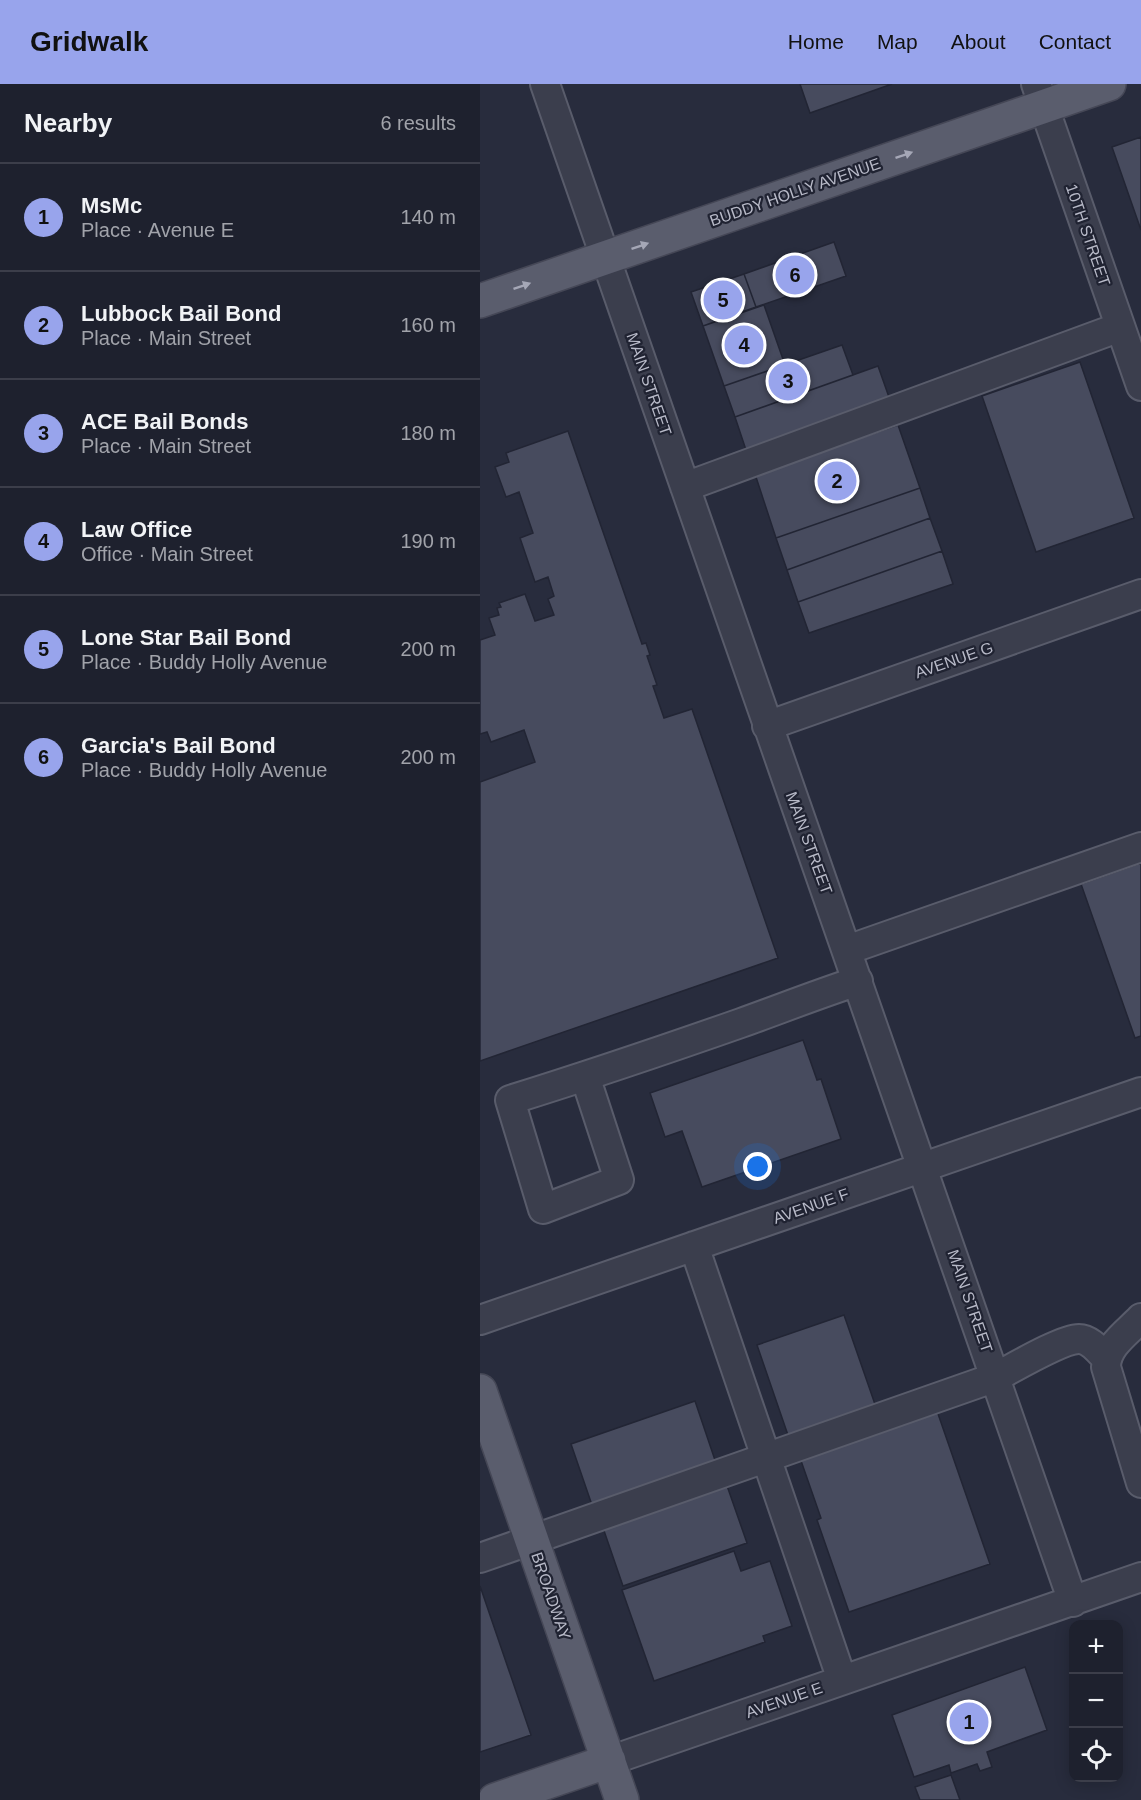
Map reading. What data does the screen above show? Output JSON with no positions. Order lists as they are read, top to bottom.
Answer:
{
  "streets": {
    "main road": ["BUDDY HOLLY AVENUE", "BROADWAY", "AVENUE E"],
    "street": [
      "10TH STREET",
      "MAIN STREET",
      "AVENUE G",
      "AVENUE F"
    ]
  },
  "crossings": [
    ["BUDDY HOLLY AVENUE", "10TH STREET"],
    ["BUDDY HOLLY AVENUE", "MAIN STREET"],
    ["MAIN STREET", "AVENUE G"],
    ["MAIN STREET", "AVENUE F"],
    ["MAIN STREET", "AVENUE E"],
    ["BROADWAY", "AVENUE E"]
  ],
  "one_way": ["BUDDY HOLLY AVENUE"],
  "page": {
    "header": "Gridwalk",
    "nav": [
      "Home",
      "Map",
      "About",
      "Contact"
    ],
    "heading": ["Nearby", "6 results"],
    "list": [
      {
        "mark": "1",
        "name": "MsMc",
        "note": "Place · Avenue E",
        "value": "140 m"
      },
      {
        "mark": "2",
        "name": "Lubbock Bail Bond",
        "note": "Place · Main Street",
        "value": "160 m"
      },
      {
        "mark": "3",
        "name": "ACE Bail Bonds",
        "note": "Place · Main Street",
        "value": "180 m"
      },
      {
        "mark": "4",
        "name": "Law Office",
        "note": "Office · Main Street",
        "value": "190 m"
      },
      {
        "mark": "5",
        "name": "Lone Star Bail Bond",
        "note": "Place · Buddy Holly Avenue",
        "value": "200 m"
      },
      {
        "mark": "6",
        "name": "Garcia's Bail Bond",
        "note": "Place · Buddy Holly Avenue",
        "value": "200 m"
      }
    ],
    "pins": [
      "6",
      "5",
      "4",
      "3",
      "2",
      "1"
    ],
    "map_buttons": ["+", "−"]
  }
}
